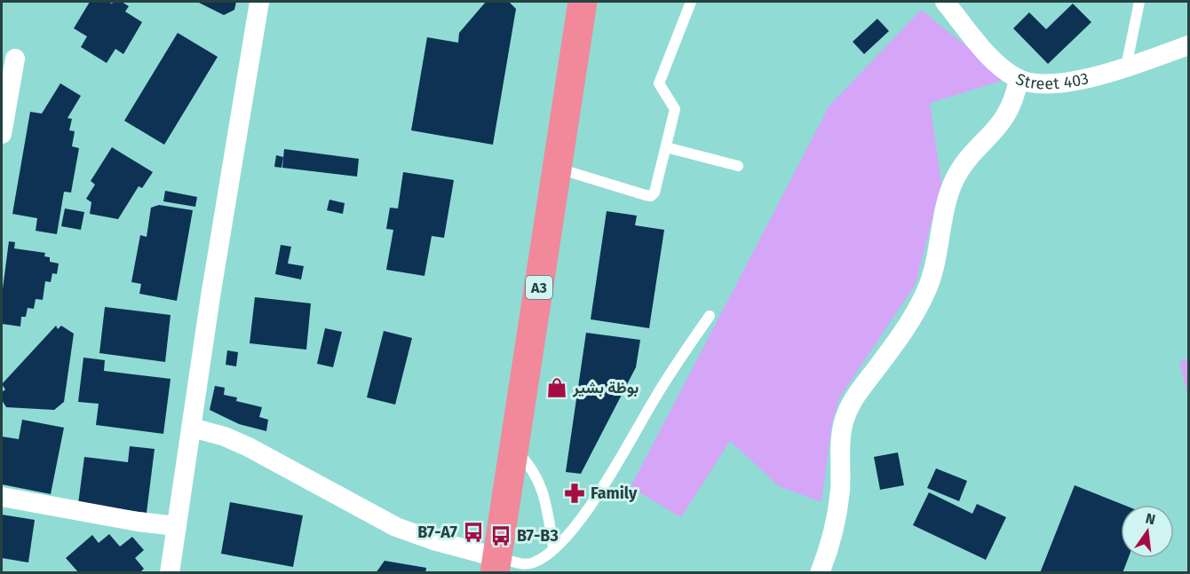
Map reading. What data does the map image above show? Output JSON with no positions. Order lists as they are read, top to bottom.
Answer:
{
  "streets": {
    "highway": ["A3"],
    "street": ["Street 403"]
  },
  "places": {
    "shop": ["بوظة بشير"],
    "pharmacy": ["Family"],
    "bus stop": ["B7-A7", "B7-B3"]
  },
  "north": "top"
}
